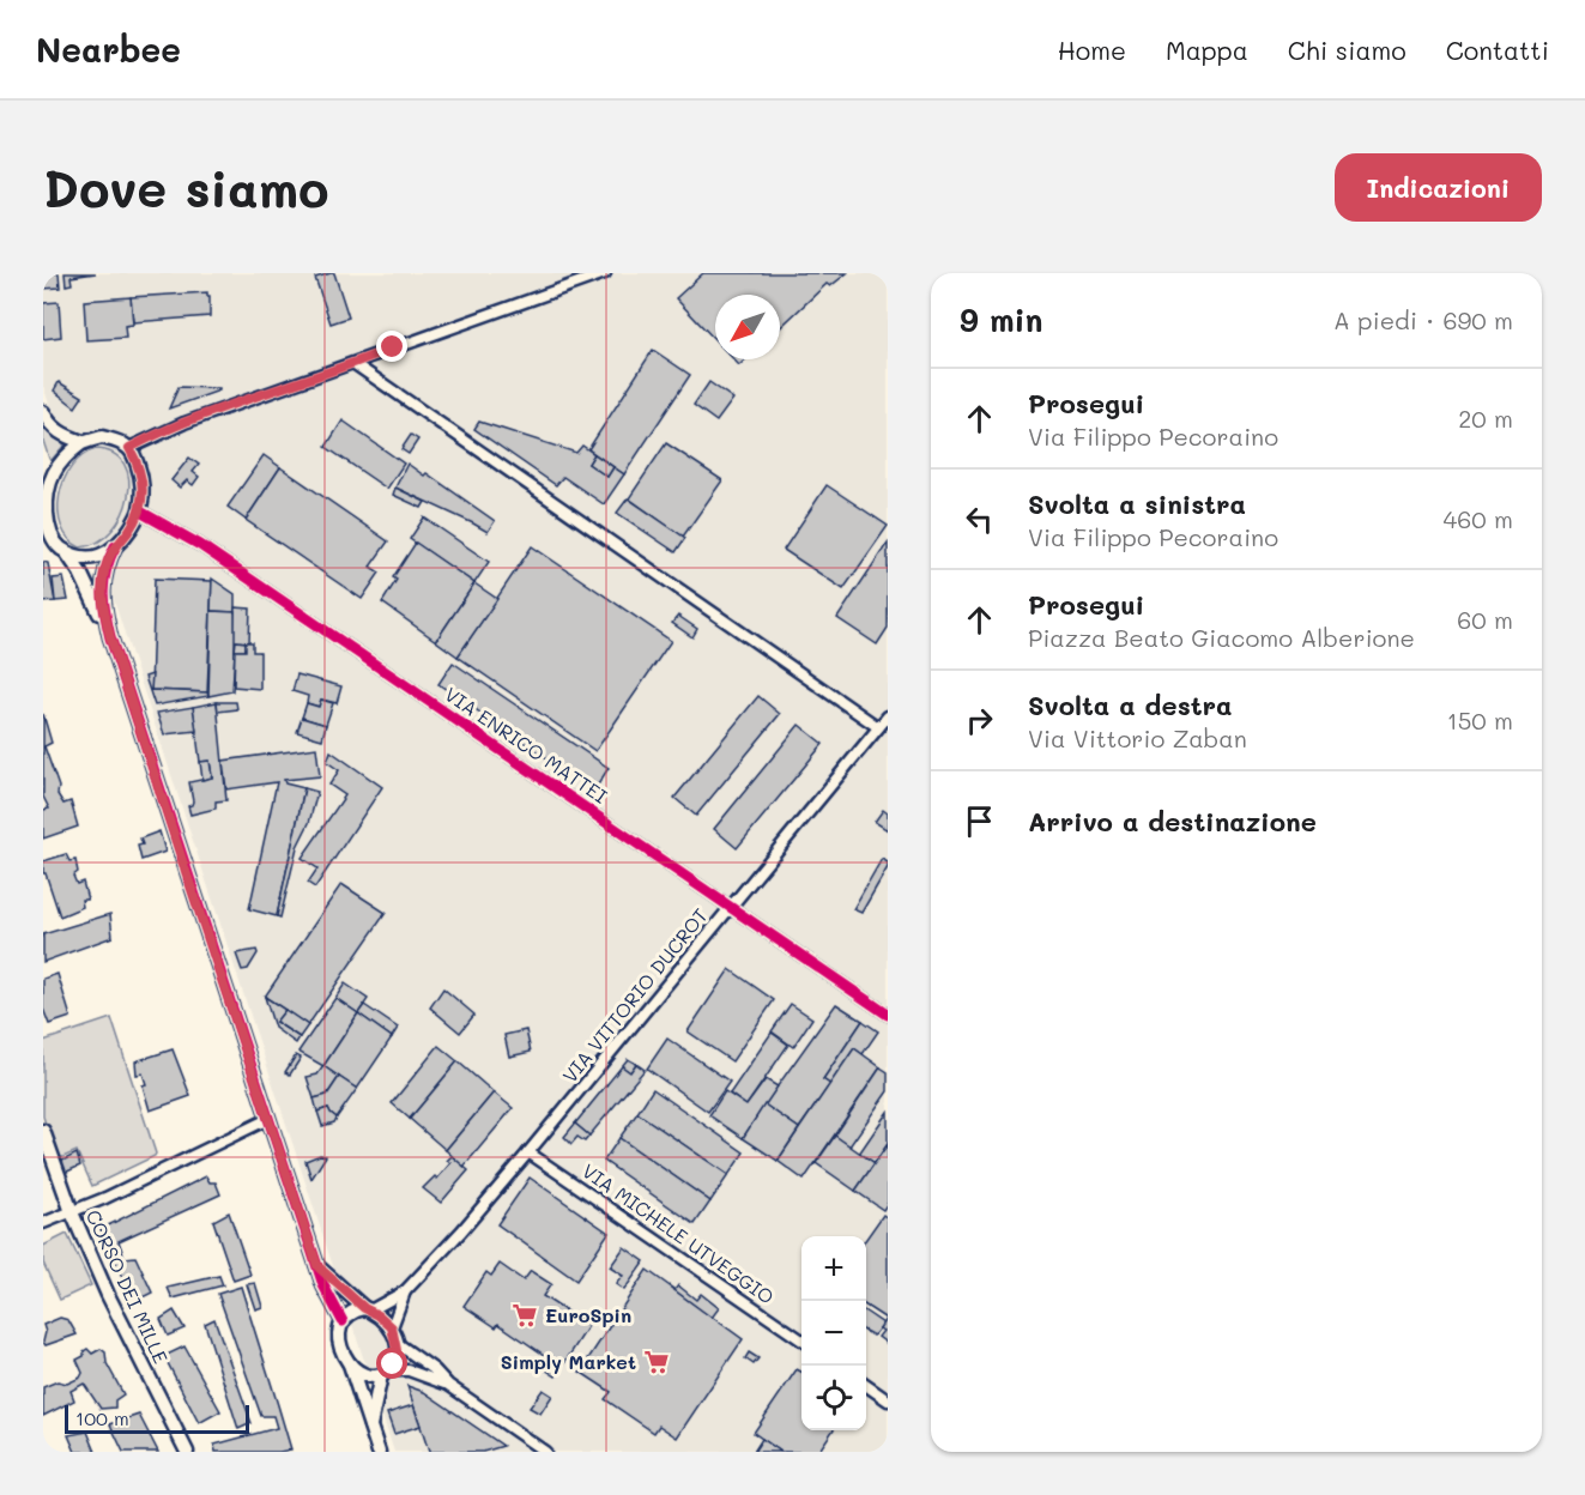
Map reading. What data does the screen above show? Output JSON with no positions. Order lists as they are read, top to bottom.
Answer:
{
  "streets": {
    "street": [
      "VIA ENRICO MATTEI",
      "VIA VITTORIO DUCROT",
      "VIA MICHELE UTVEGGIO",
      "CORSO DEI MILLE"
    ]
  },
  "crossings": [
    ["VIA ENRICO MATTEI", "VIA VITTORIO DUCROT"],
    ["VIA VITTORIO DUCROT", "VIA MICHELE UTVEGGIO"]
  ],
  "places": {
    "supermarket": ["EuroSpin", "Simply Market"]
  },
  "scale_bar": "100 m",
  "north": "bottom left",
  "page": {
    "header": "Nearbee",
    "nav": [
      "Home",
      "Mappa",
      "Chi siamo",
      "Contatti"
    ],
    "buttons": "Indicazioni",
    "title": "Dove siamo",
    "heading": ["9 min", "A piedi · 690 m"],
    "list": [
      ["Prosegui", "Via Filippo Pecoraino", "20 m"],
      ["Svolta a sinistra", "Via Filippo Pecoraino", "460 m"],
      ["Prosegui", "Piazza Beato Giacomo Alberione", "60 m"],
      ["Svolta a destra", "Via Vittorio Zaban", "150 m"],
      "Arrivo a destinazione"
    ],
    "map_buttons": ["+", "−"],
    "scale": "100 m"
  }
}
